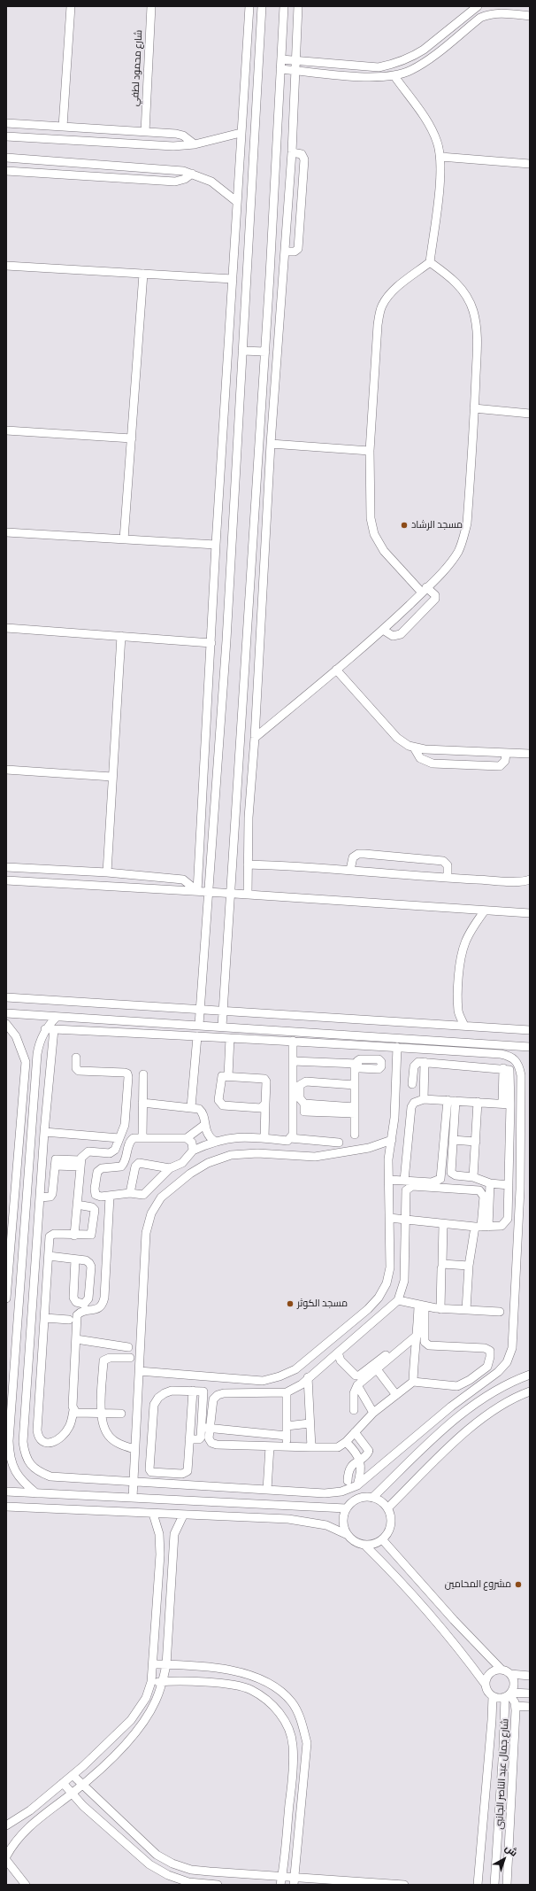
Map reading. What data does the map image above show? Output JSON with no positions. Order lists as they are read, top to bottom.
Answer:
{
  "streets": {
    "street": ["شارع محمود لطفي", "شارع جمال عبد الناصر الجانبى"]
  },
  "places": ["مسجد الرشاد", "مسجد الكوثر", "مشروع المحامين"],
  "north": "top right"
}
